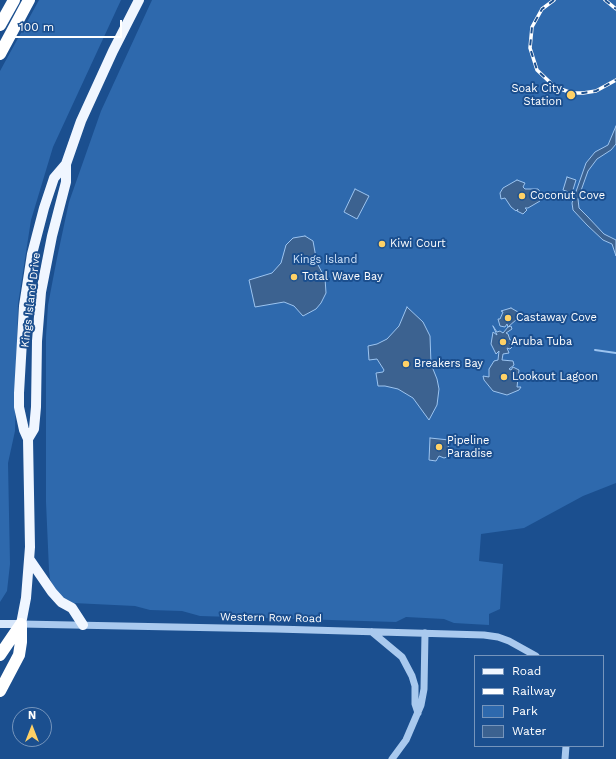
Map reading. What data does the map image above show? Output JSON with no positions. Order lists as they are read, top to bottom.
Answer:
{
  "streets": {
    "main road": ["Kings Island Drive", "Western Row Road"]
  },
  "crossings": [
    ["Kings Island Drive", "Western Row Road"]
  ],
  "parks": ["Kings Island"],
  "places": [
    "Soak City Station",
    "Coconut Cove",
    "Kiwi Court",
    "Total Wave Bay",
    "Castaway Cove",
    "Aruba Tuba",
    "Breakers Bay",
    "Lookout Lagoon",
    "Pipeline Paradise"
  ],
  "legend": [
    "Road",
    "Railway",
    "Park",
    "Water"
  ],
  "scale_bar": "100 m",
  "north": "top"
}
